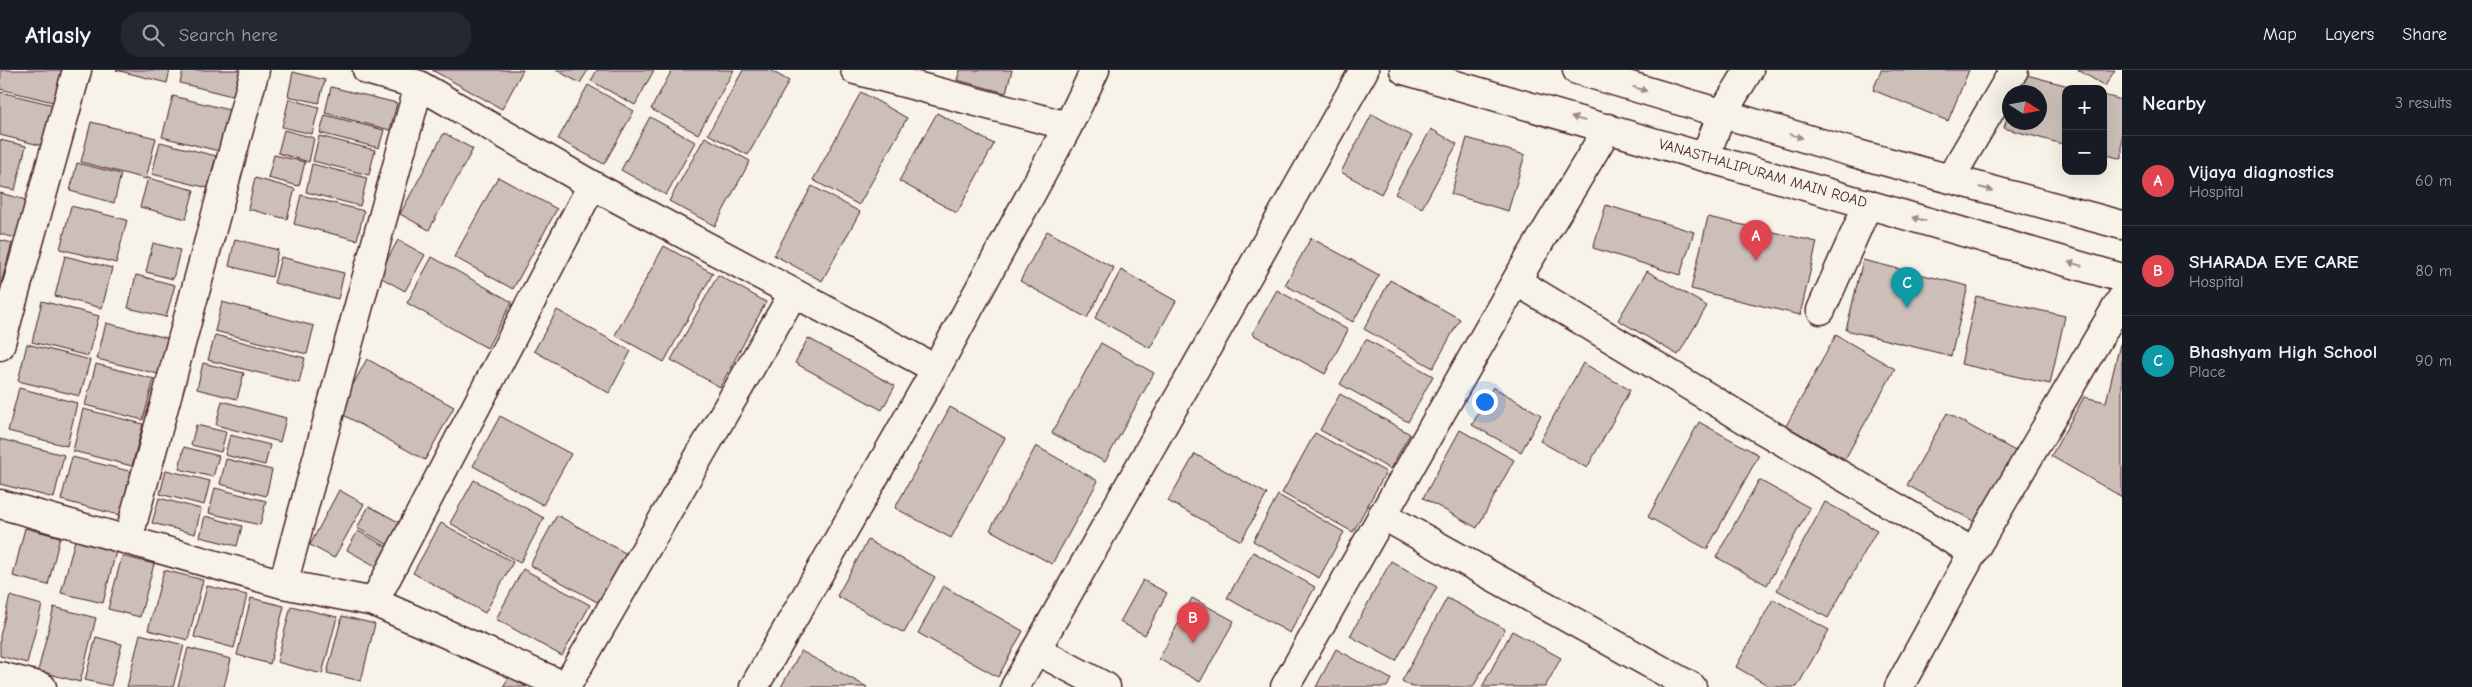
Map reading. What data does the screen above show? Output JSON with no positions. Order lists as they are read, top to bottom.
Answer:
{
  "streets": {
    "street": ["VANASTHALIPURAM MAIN ROAD"]
  },
  "north": "right",
  "page": {
    "header": "Atlasly",
    "search": "Search here",
    "nav": ["Map", "Layers", "Share"],
    "heading": ["Nearby", "3 results"],
    "map_buttons": ["+", "−"],
    "list": [
      {
        "mark": "A",
        "name": "Vijaya diagnostics",
        "note": "Hospital",
        "value": "60 m"
      },
      {
        "mark": "B",
        "name": "SHARADA EYE CARE",
        "note": "Hospital",
        "value": "80 m"
      },
      {
        "mark": "C",
        "name": "Bhashyam High School",
        "note": "Place",
        "value": "90 m"
      }
    ],
    "pins": ["A", "C", "B"]
  }
}
